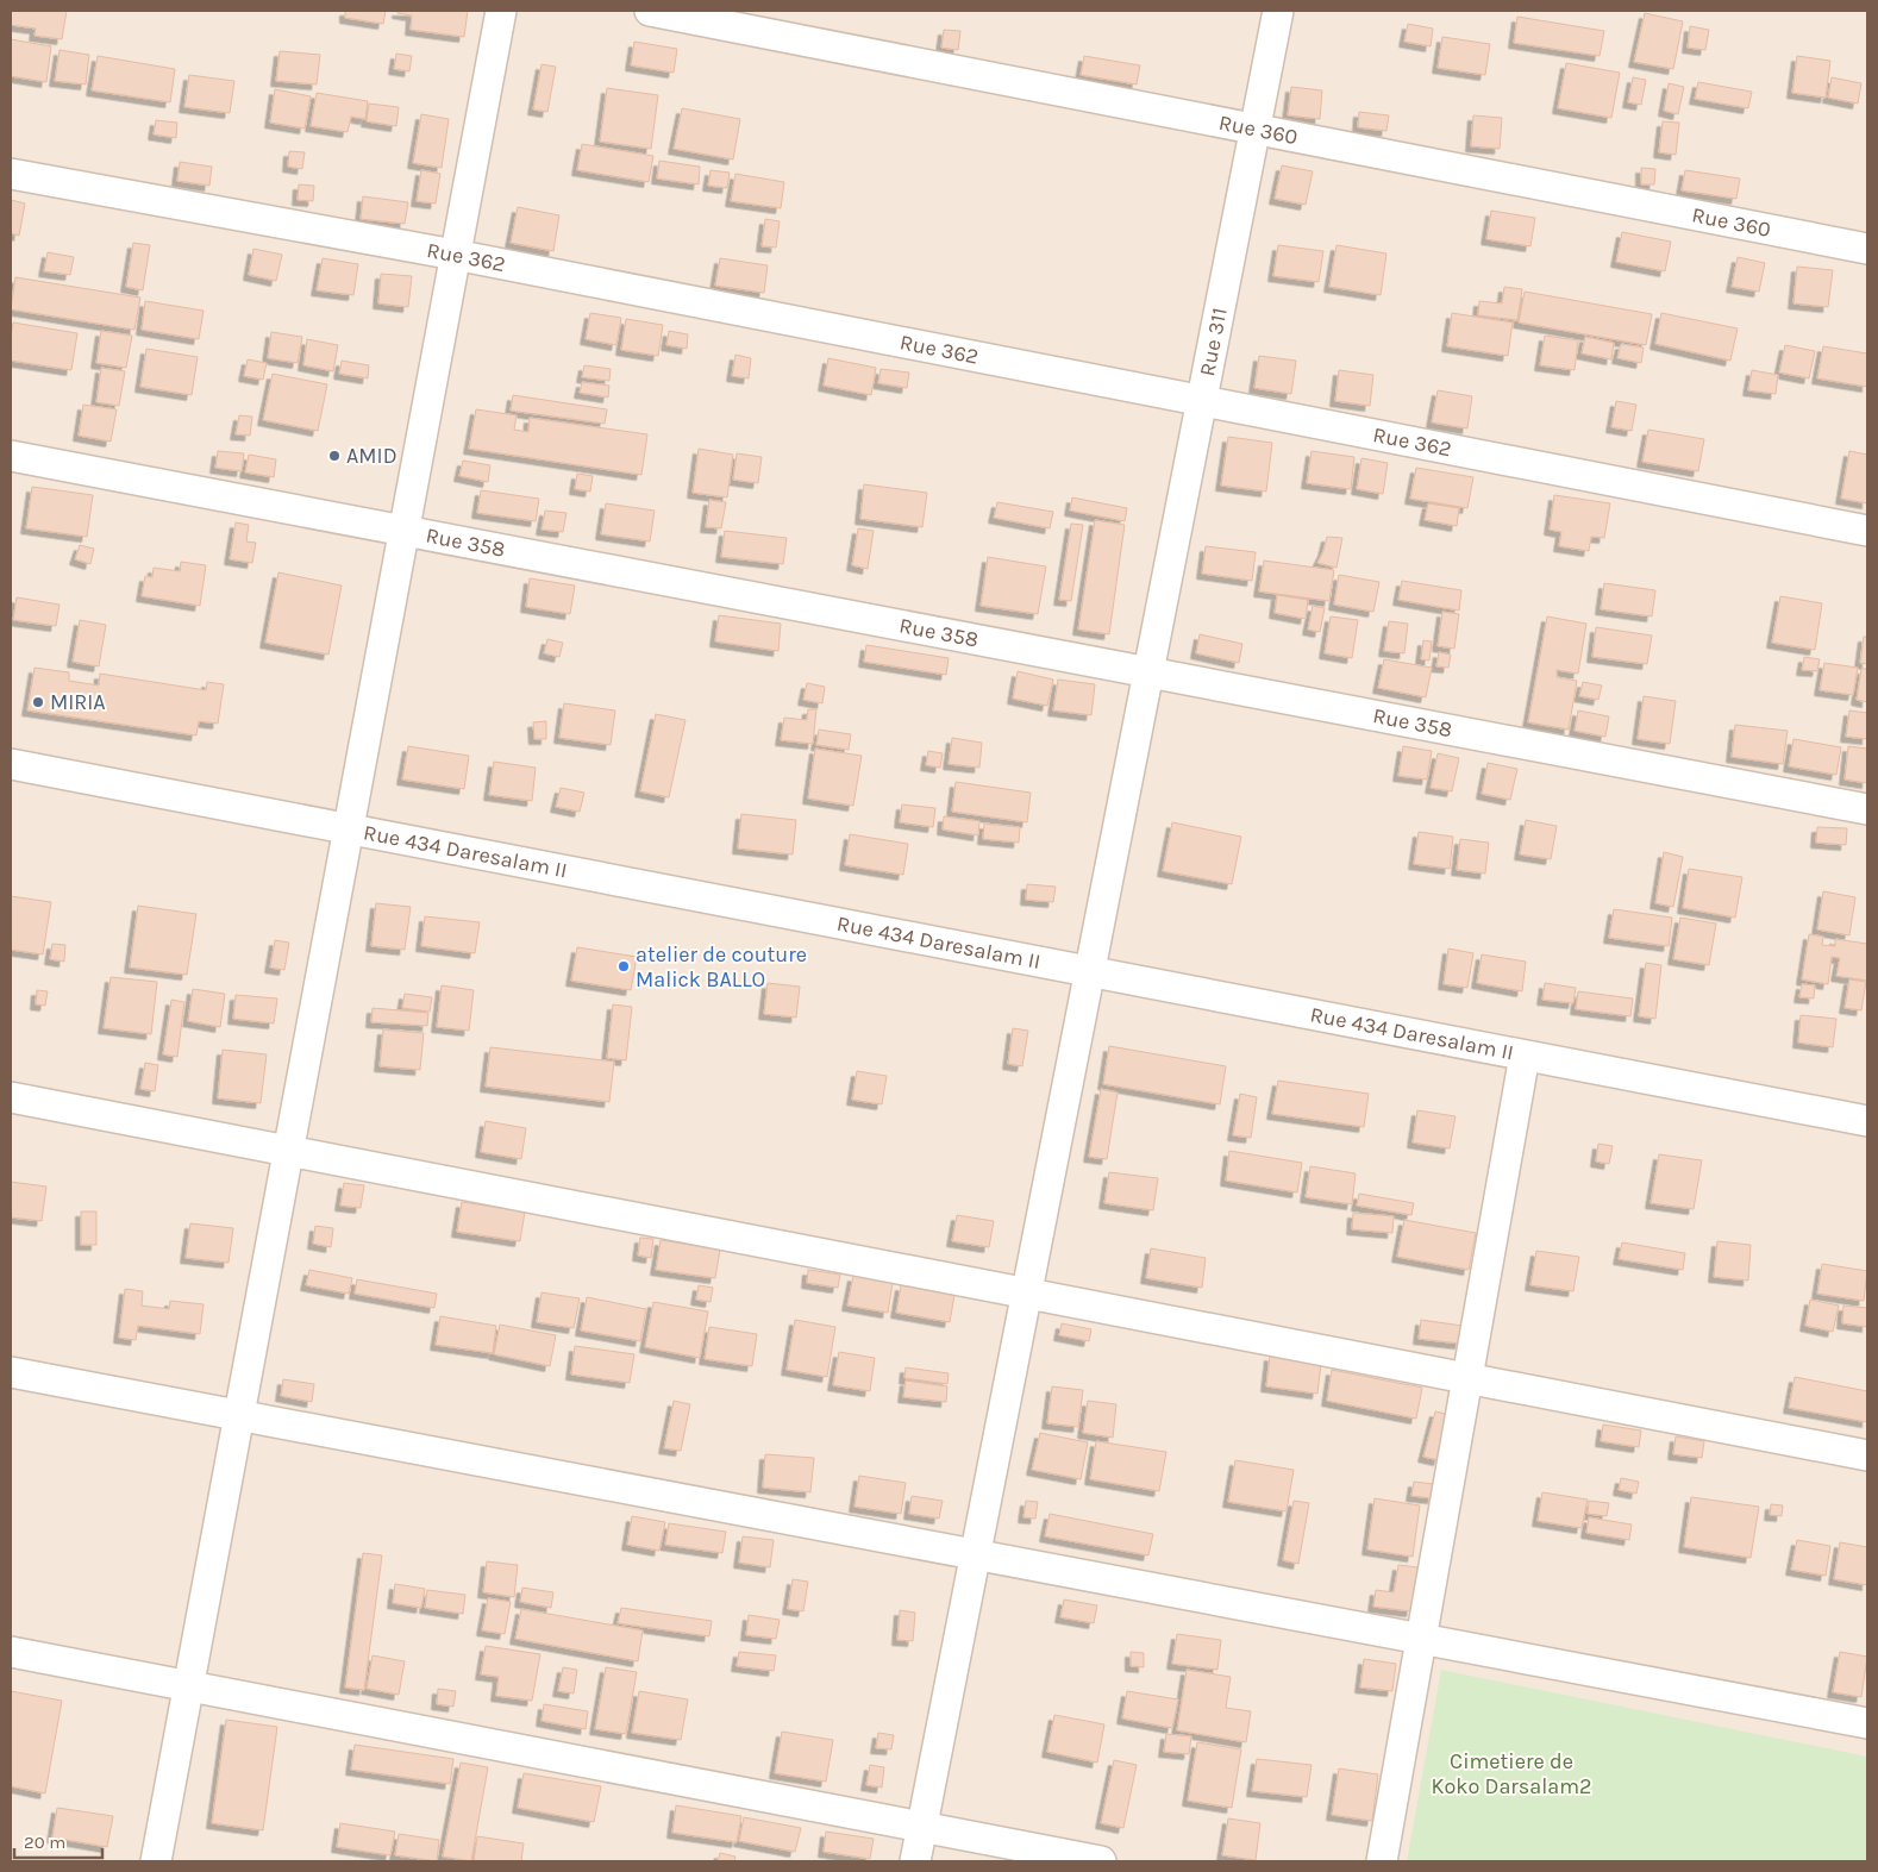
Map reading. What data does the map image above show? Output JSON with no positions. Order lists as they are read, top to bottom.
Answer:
{
  "streets": {
    "street": [
      "Rue 360",
      "Rue 362",
      "Rue 311",
      "Rue 358",
      "Rue 434 Daresalam II"
    ]
  },
  "crossings": [
    ["Rue 360", "Rue 311"],
    ["Rue 362", "Rue 311"],
    ["Rue 311", "Rue 358"],
    ["Rue 311", "Rue 434 Daresalam II"]
  ],
  "parks": ["Cimetiere de Koko Darsalam2"],
  "places": ["AMID", "MIRIA", "atelier de couture Malick BALLO"],
  "scale_bar": "20 m"
}
